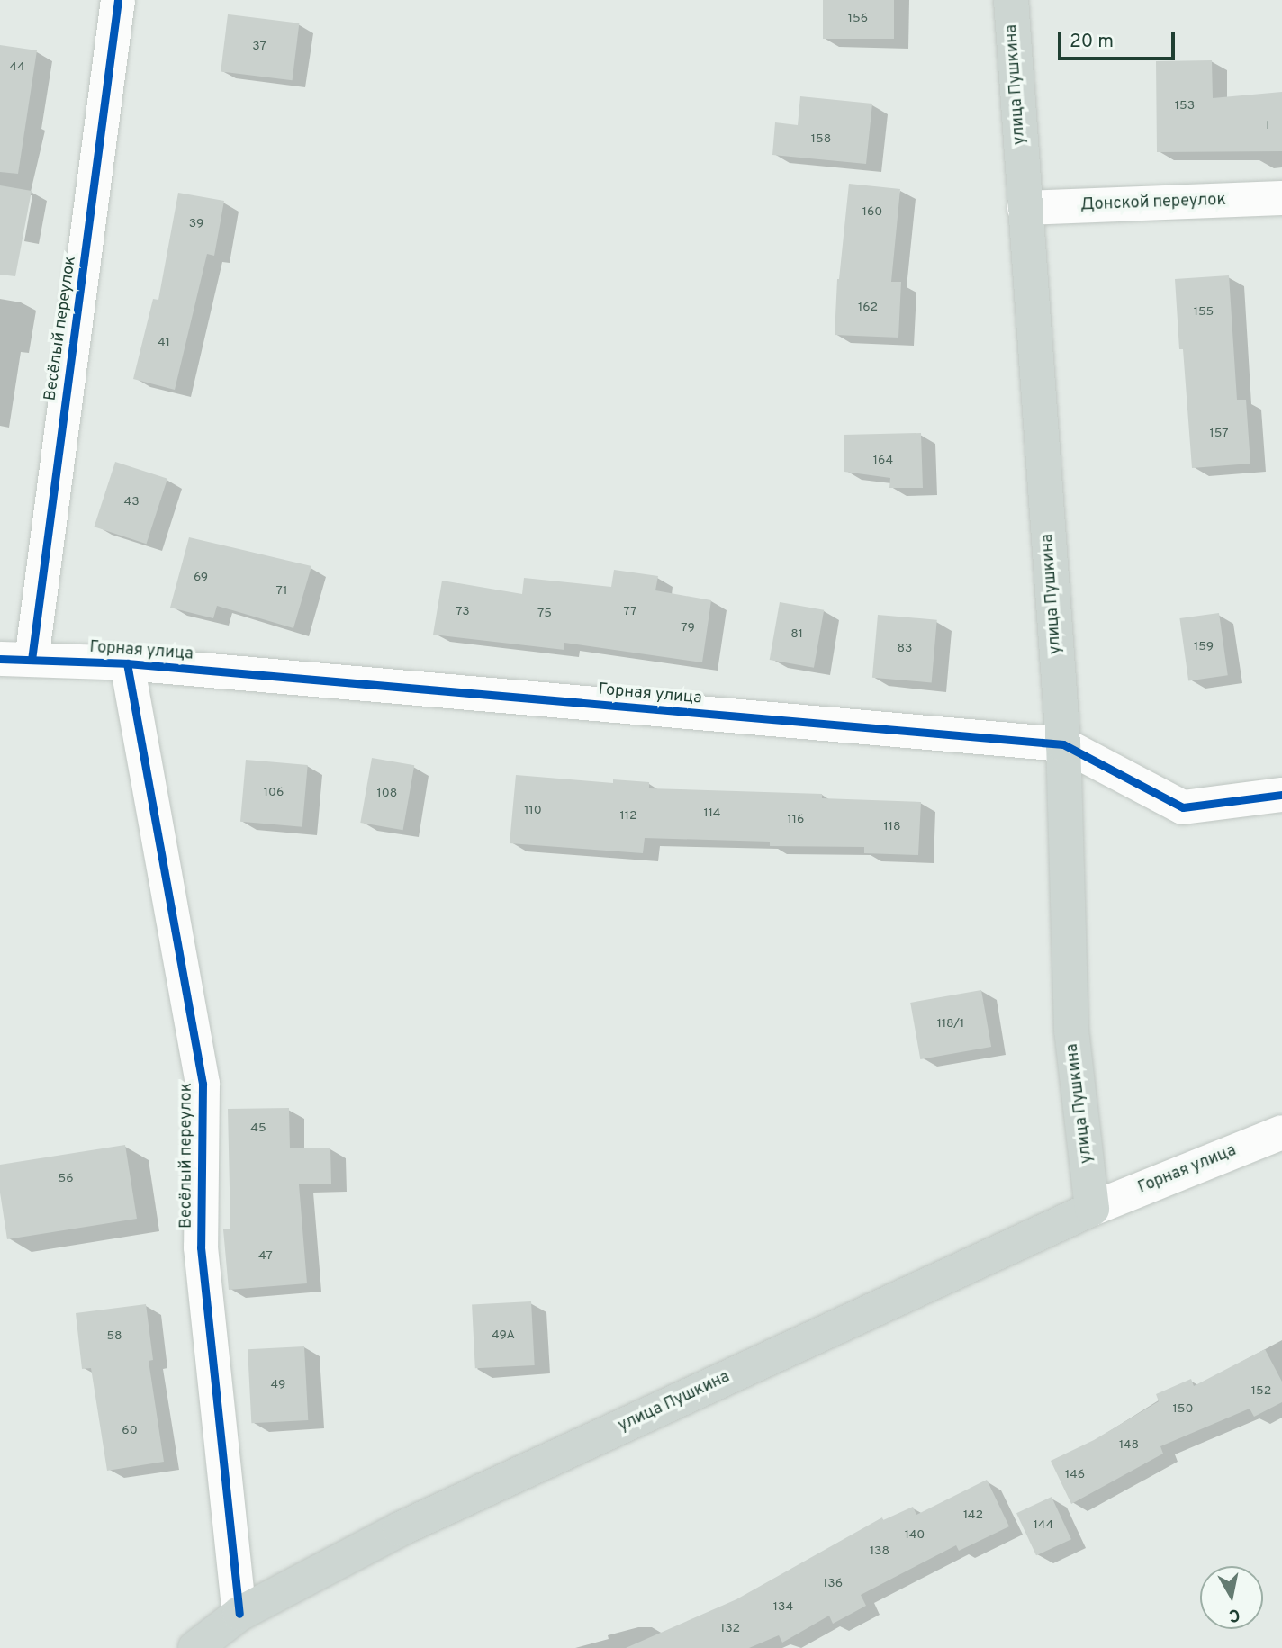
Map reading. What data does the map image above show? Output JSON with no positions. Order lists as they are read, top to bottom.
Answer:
{
  "streets": {
    "main road": ["улица Пушкина"],
    "street": ["Донской переулок", "Весёлый переулок", "Горная улица"]
  },
  "crossings": [
    ["улица Пушкина", "Донской переулок"],
    ["улица Пушкина", "Весёлый переулок"],
    ["улица Пушкина", "Горная улица"],
    ["Весёлый переулок", "Горная улица"]
  ],
  "house_numbers": [
    "156",
    "37",
    "44",
    "153",
    "1",
    "158",
    "160",
    "39",
    "162",
    "155",
    "41",
    "157",
    "164",
    "43",
    "69",
    "71",
    "73",
    "77",
    "75",
    "79",
    "81",
    "159",
    "83",
    "106",
    "108",
    "110",
    "114",
    "112",
    "116",
    "118",
    "118/1",
    "45",
    "56",
    "47",
    "49А",
    "58",
    "49",
    "152",
    "150",
    "60",
    "148",
    "146",
    "142",
    "144",
    "140",
    "138",
    "136",
    "134",
    "132"
  ],
  "scale_bar": "20 m",
  "north": "bottom"
}
